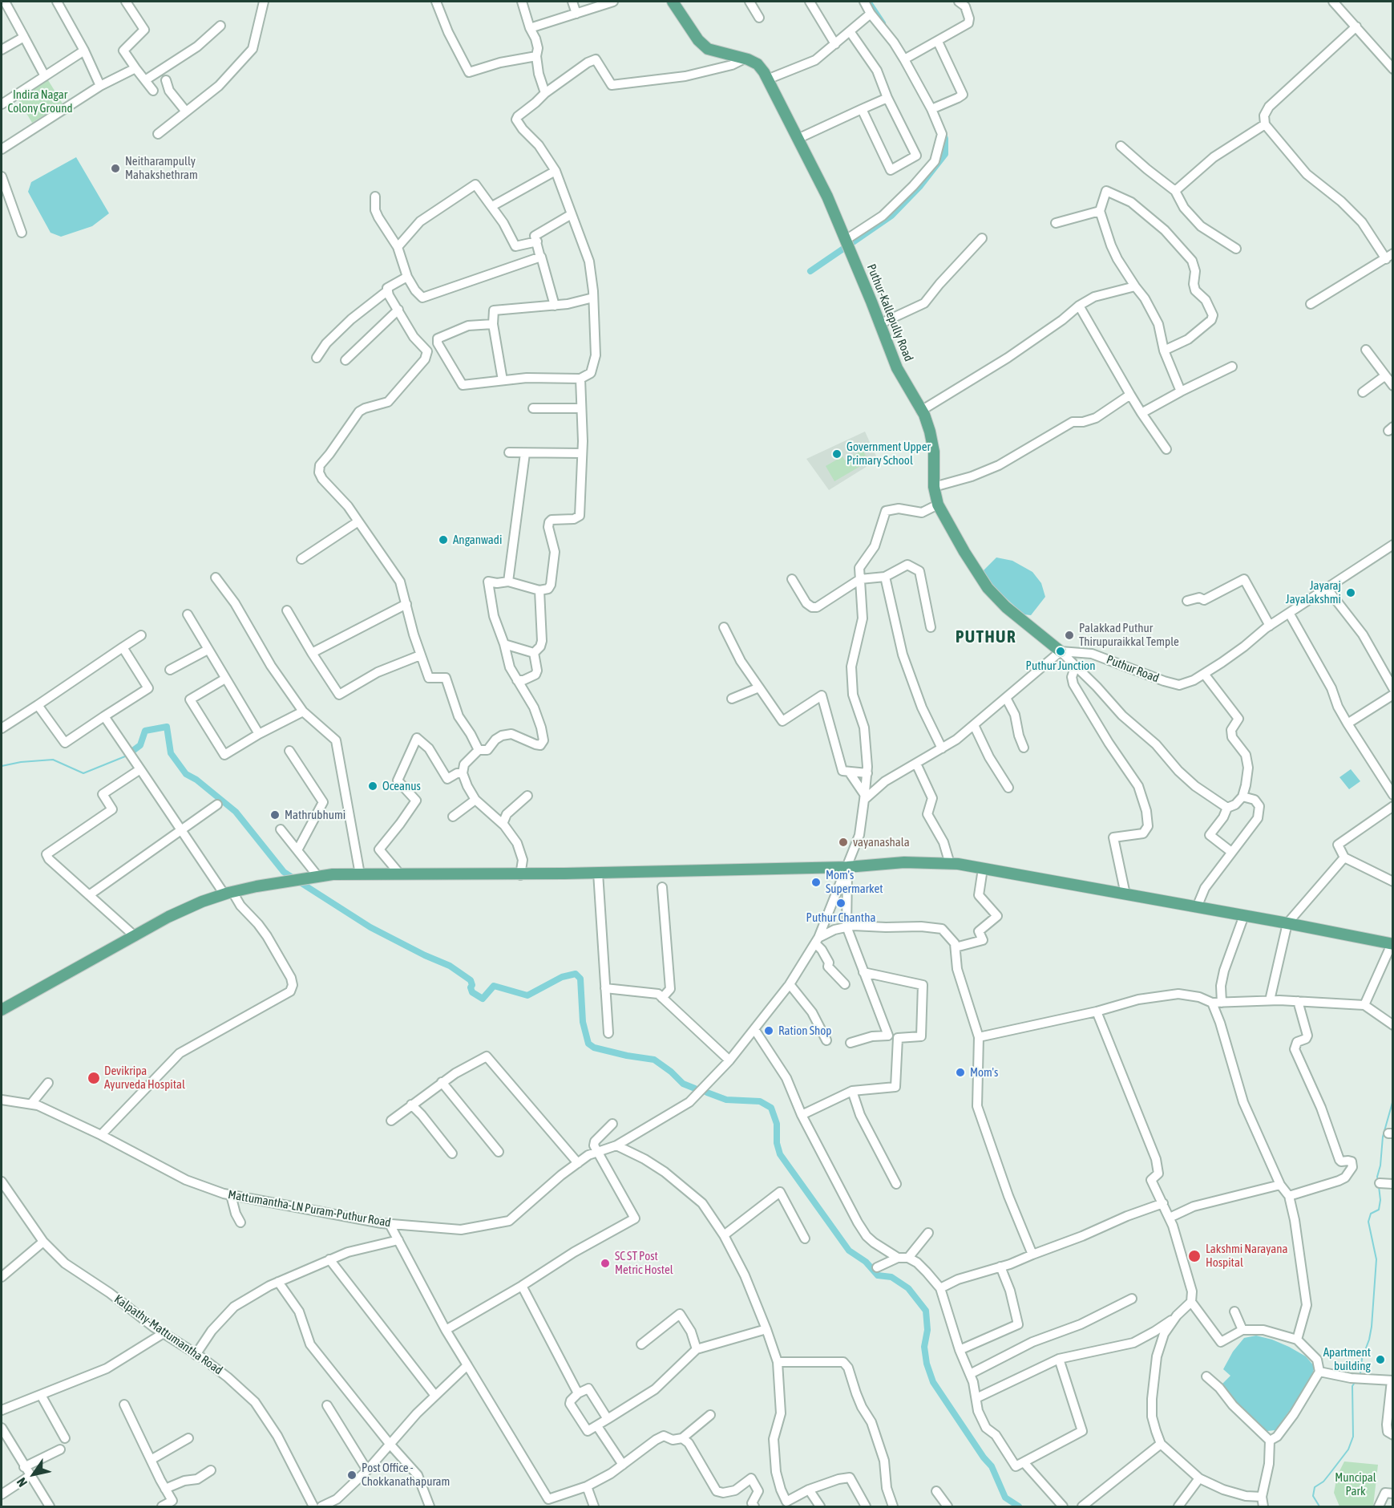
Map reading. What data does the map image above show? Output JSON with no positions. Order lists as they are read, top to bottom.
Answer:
{
  "streets": {
    "main road": ["Puthur-Kallepully Road"],
    "street": ["Puthur Road", "Mattumantha-LN Puram-Puthur Road", "Kalpathy-Mattumantha Road"]
  },
  "crossings": [
    ["Puthur-Kallepully Road", "Puthur Road"]
  ],
  "districts": ["PUTHUR"],
  "parks": ["Indira Nagar Colony Ground", "Muncipal Park"],
  "places": [
    "Neitharampully Mahakshethram",
    "Government Upper Primary School",
    "Anganwadi",
    "Jayaraj Jayalakshmi",
    "Palakkad Puthur Thirupuraikkal Temple",
    "Puthur Junction",
    "Oceanus",
    "Mathrubhumi",
    "vayanashala",
    "Mom's Supermarket",
    "Puthur Chantha",
    "Ration Shop",
    "Mom's",
    "Devikripa Ayurveda Hospital",
    "Lakshmi Narayana Hospital",
    "SC ST Post Metric Hostel",
    "Apartment building",
    "Post Office - Chokkanathapuram"
  ],
  "north": "bottom left"
}
